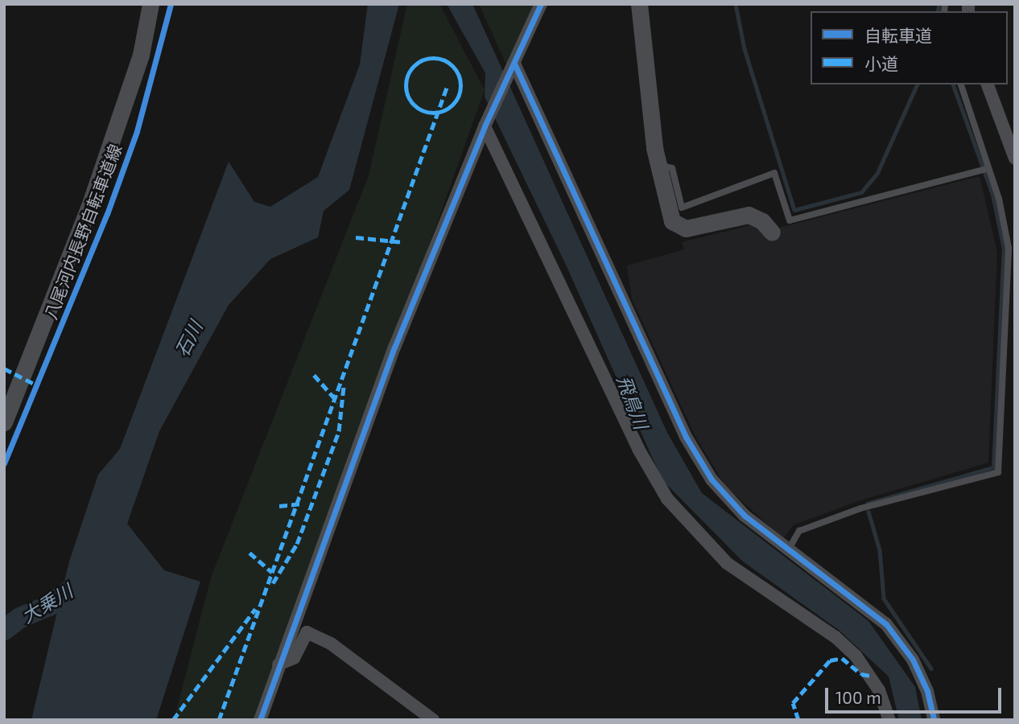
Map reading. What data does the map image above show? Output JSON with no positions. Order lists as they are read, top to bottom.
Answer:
{
  "streets": {
    "cycle path": ["八尾河内長野自転車道線"]
  },
  "water": ["石川", "飛鳥川", "大乗川"],
  "legend": ["自転車道", "小道"],
  "scale_bar": "100 m"
}
